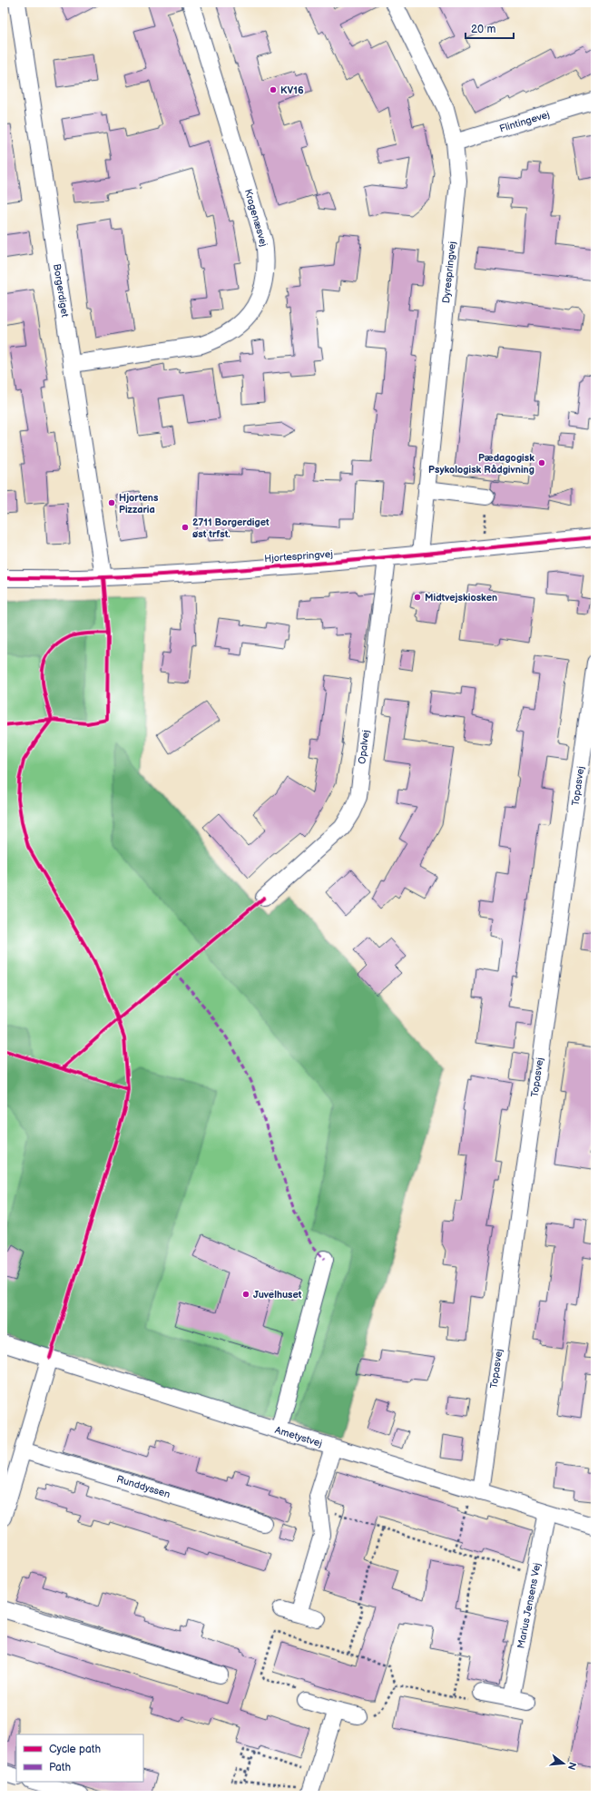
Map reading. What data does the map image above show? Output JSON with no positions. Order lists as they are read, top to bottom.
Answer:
{
  "streets": {
    "street": [
      "Flintingevej",
      "Kragenæsvej",
      "Dyrespringvej",
      "Borgerdiget",
      "Hjortespringvej",
      "Opalvej",
      "Topasvej",
      "Ametystvej",
      "Runddyssen",
      "Marius Jensens Vej"
    ]
  },
  "crossings": [
    ["Flintingevej", "Dyrespringvej"],
    ["Kragenæsvej", "Borgerdiget"],
    ["Dyrespringvej", "Hjortespringvej"],
    ["Borgerdiget", "Hjortespringvej"],
    ["Hjortespringvej", "Opalvej"],
    ["Topasvej", "Ametystvej"],
    ["Ametystvej", "Marius Jensens Vej"]
  ],
  "places": [
    "KV16",
    "Pædagogisk Psykologisk Rådgivning",
    "Hjortens Pizzaria",
    "2711 Borgerdiget øst trfst.",
    "Midtvejskiosken",
    "Juvelhuset"
  ],
  "legend": ["Cycle path", "Path"],
  "scale_bar": "20 m",
  "north": "right"
}
